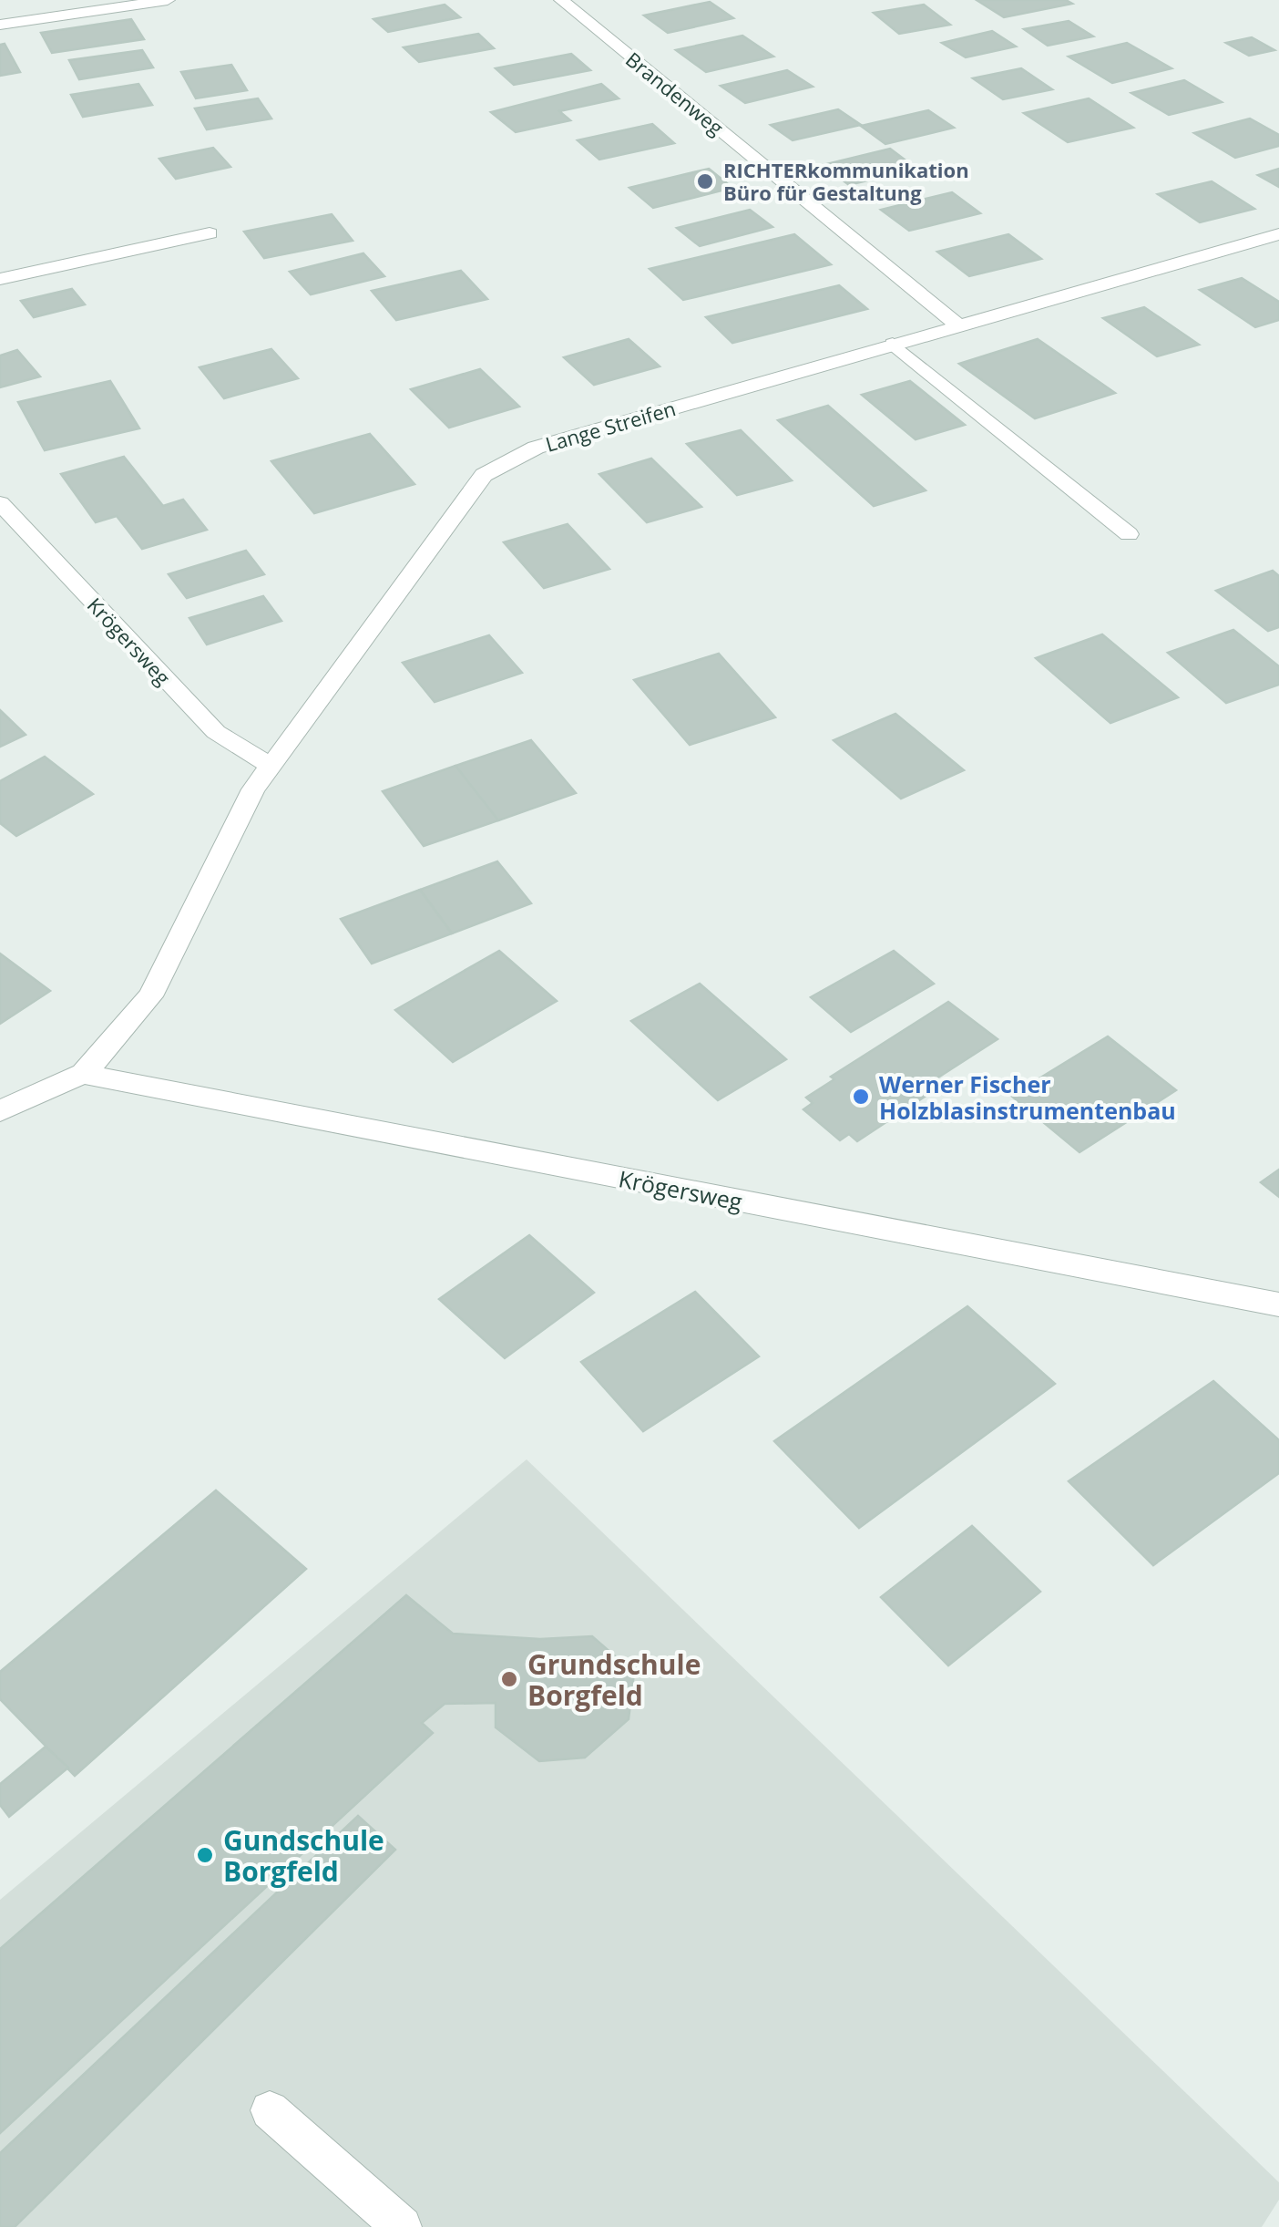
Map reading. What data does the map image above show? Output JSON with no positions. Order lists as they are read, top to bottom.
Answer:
{
  "streets": {
    "street": ["Brandenweg", "Lange Streifen", "Krögersweg"]
  },
  "crossings": [
    ["Brandenweg", "Lange Streifen"],
    ["Lange Streifen", "Krögersweg"]
  ],
  "places": [
    "RICHTERkommunikation Büro für Gestaltung",
    "Werner Fischer Holzblasinstrumentenbau",
    "Grundschule Borgfeld",
    "Gundschule Borgfeld"
  ]
}
